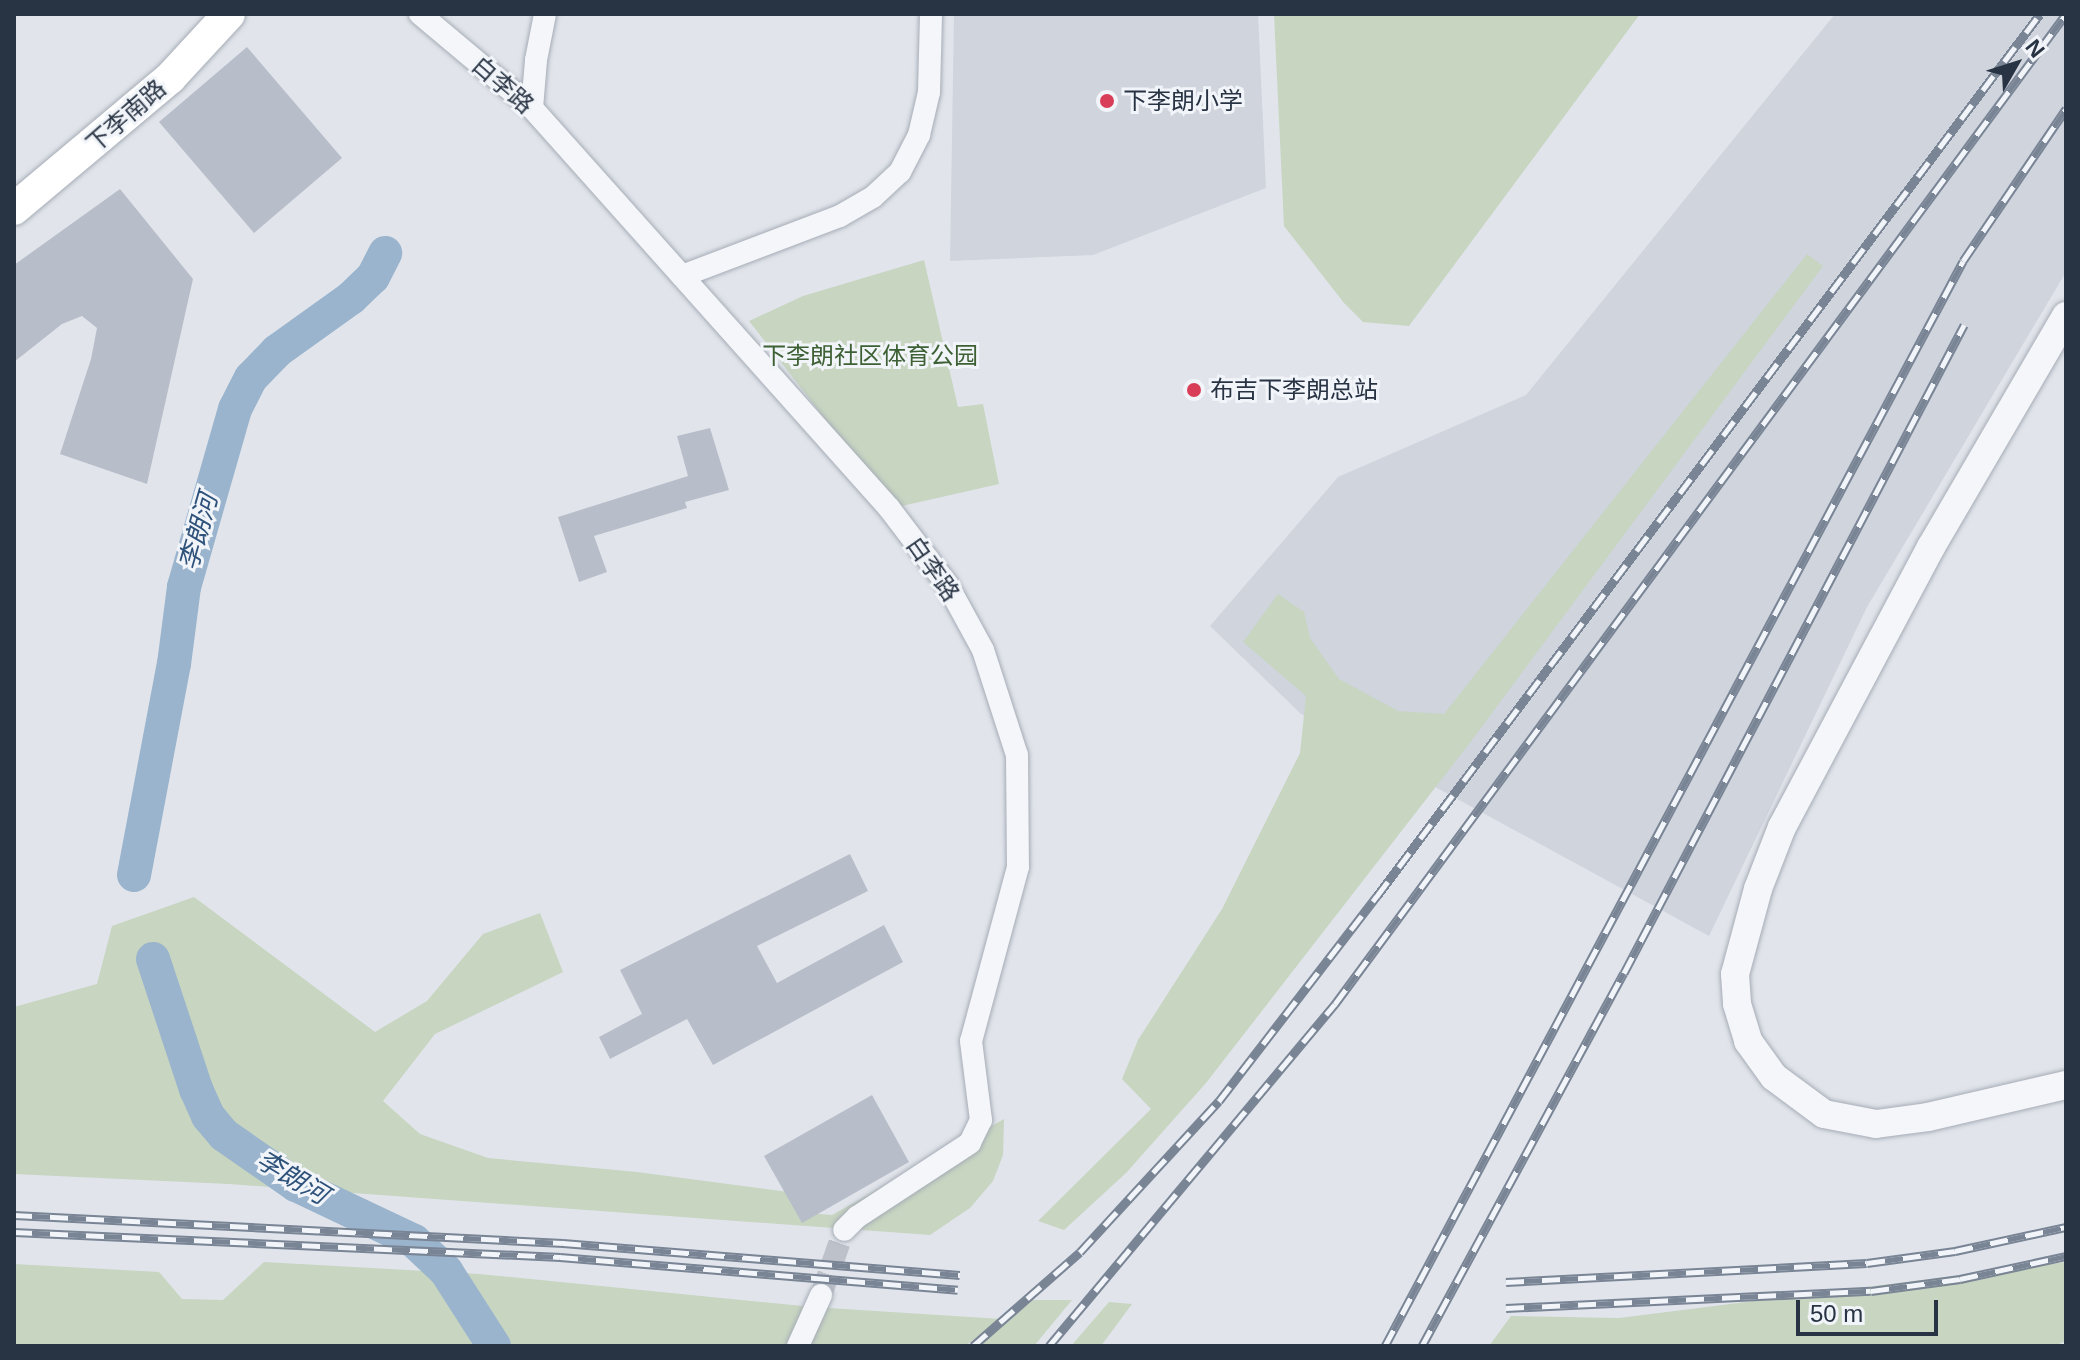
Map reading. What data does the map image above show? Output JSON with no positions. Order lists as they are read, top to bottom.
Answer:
{
  "streets": {
    "main road": ["下李南路"],
    "street": ["白李路"]
  },
  "water": ["李朗河"],
  "parks": ["下李朗社区体育公园"],
  "places": ["下李朗小学", "布吉下李朗总站"],
  "scale_bar": "50 m",
  "north": "top right"
}
